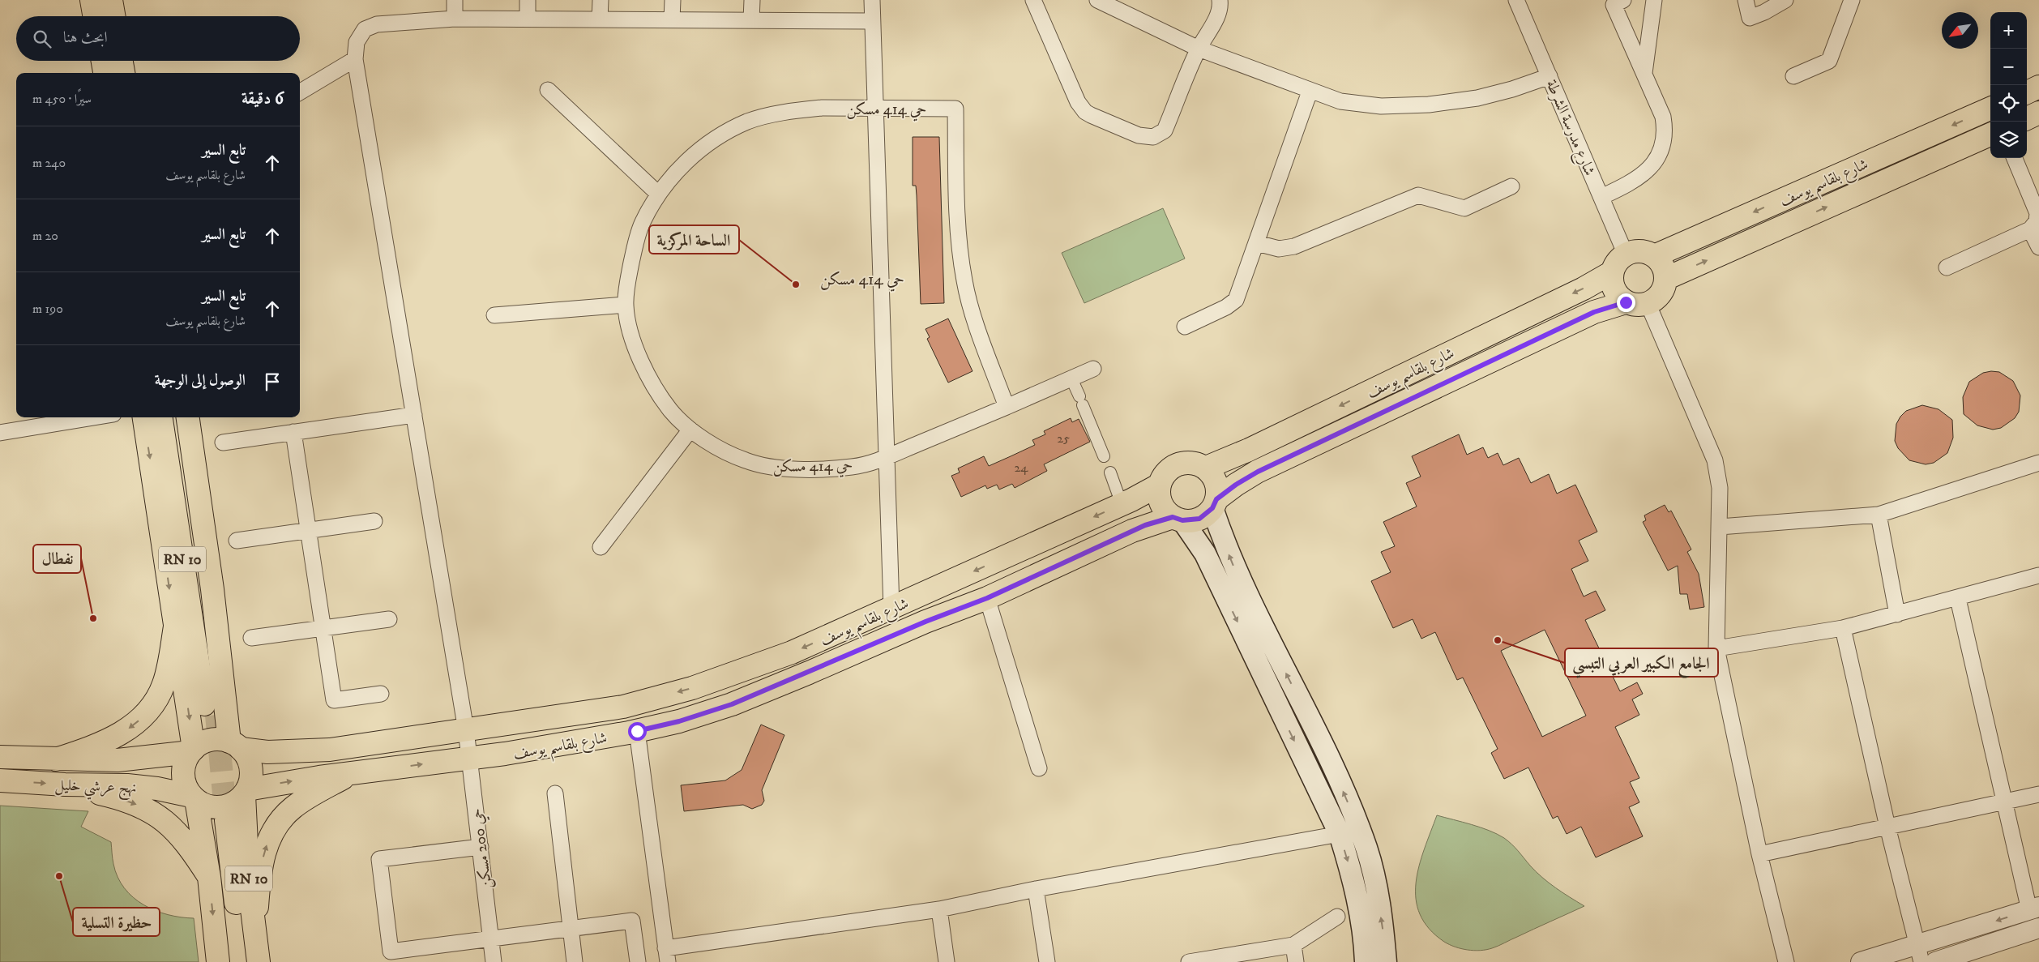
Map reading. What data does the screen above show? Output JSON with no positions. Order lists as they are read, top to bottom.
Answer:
{
  "streets": {
    "main road": ["شارع بلقاسم يوسف", "RN 10", "نهج عرشي خليل"],
    "street": ["حي 414 مسكن", "شارع مدرسة الشرطة", "حي 200 مسكن"]
  },
  "crossings": [
    ["شارع مدرسة الشرطة", "شارع بلقاسم يوسف"],
    ["شارع بلقاسم يوسف", "RN 10"],
    ["شارع بلقاسم يوسف", "نهج عرشي خليل"],
    ["شارع بلقاسم يوسف", "حي 200 مسكن"],
    ["RN 10", "نهج عرشي خليل"]
  ],
  "districts": ["حي 414 مسكن"],
  "places": [
    "الساحة المركزية",
    "نفطال",
    "الجامع الكبير العربي التبسي",
    "حظيرة التسلية"
  ],
  "house_numbers": ["25", "24"],
  "north": "bottom left",
  "page": {
    "map_buttons": ["+", "−"],
    "search": "ابحث هنا",
    "heading": ["6 دقيقة", "سيرًا · 450 m"],
    "list": [
      ["تابع السير", "شارع بلقاسم يوسف", "240 m"],
      ["تابع السير", "20 m"],
      ["تابع السير", "شارع بلقاسم يوسف", "190 m"],
      "الوصول إلى الوجهة"
    ]
  }
}
